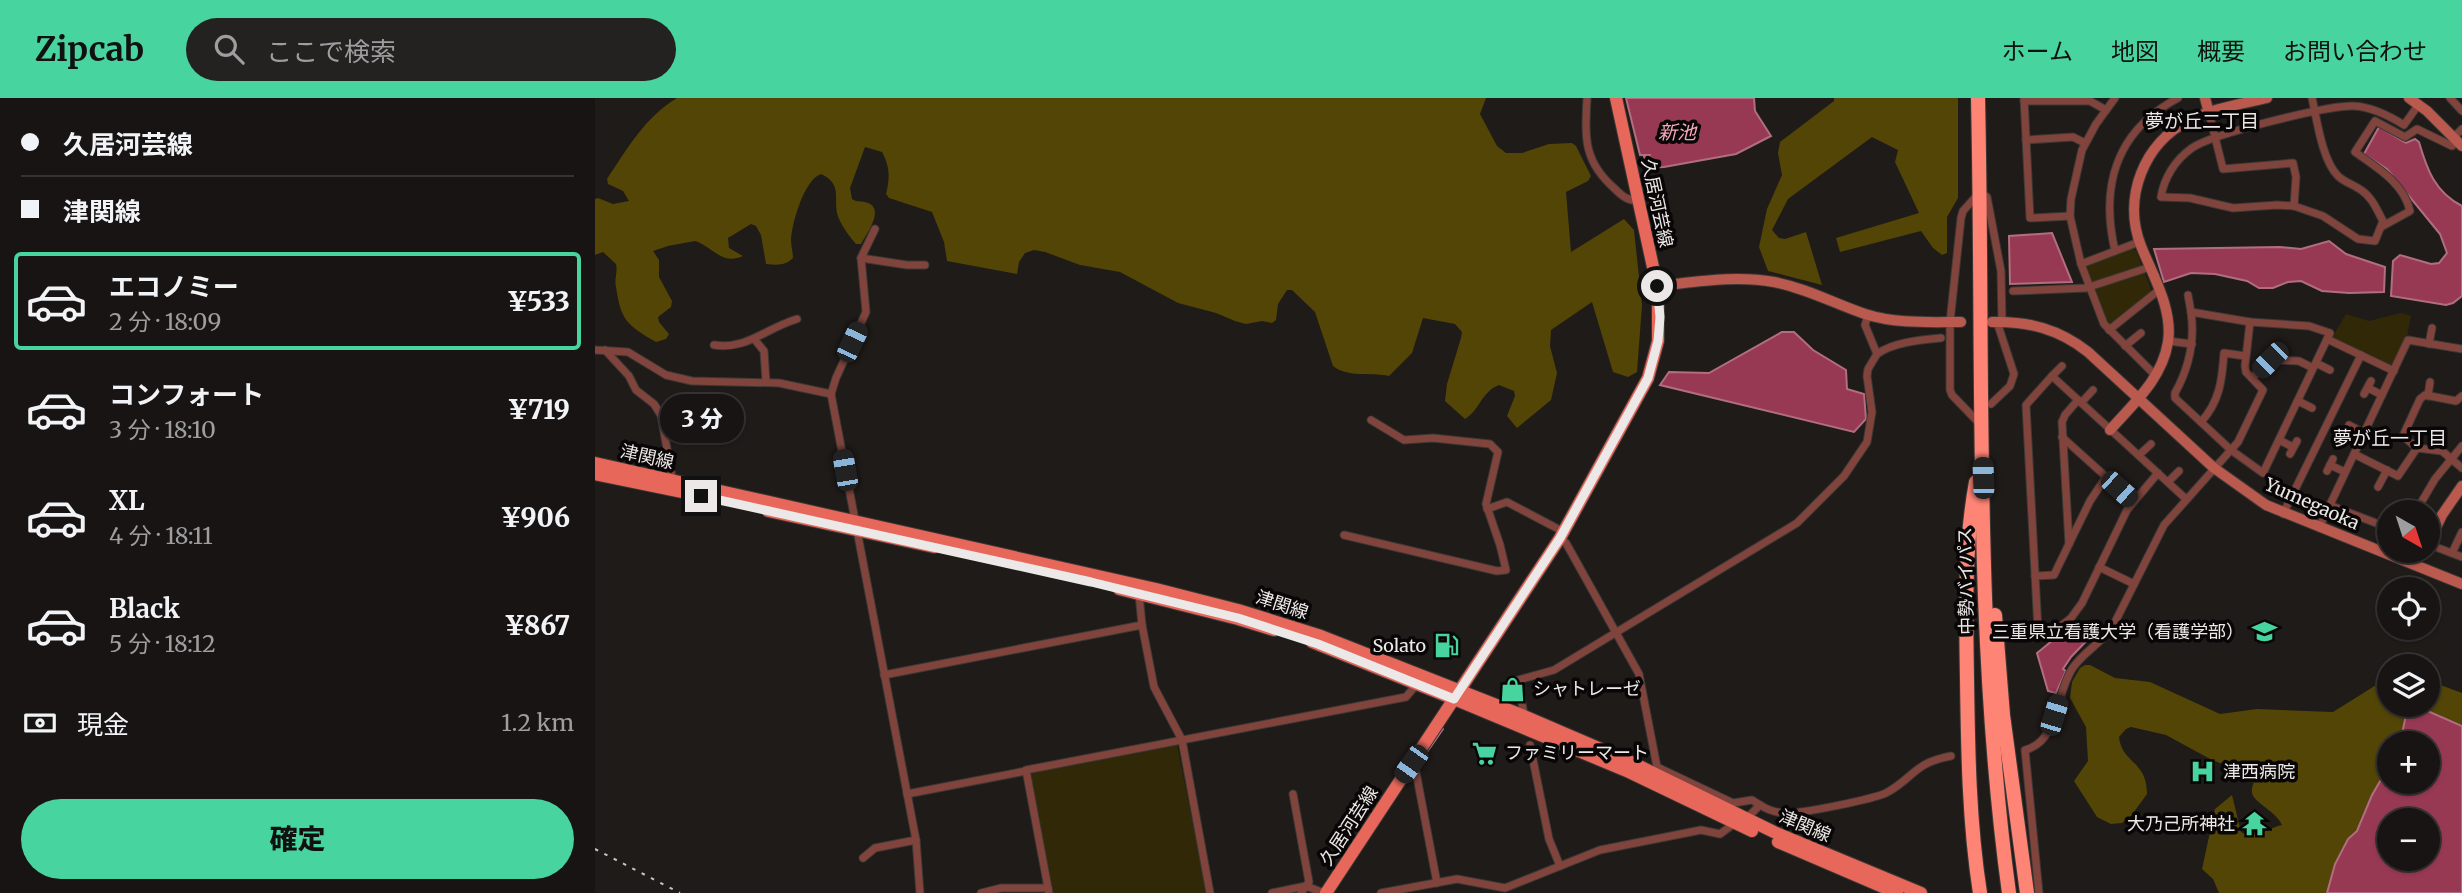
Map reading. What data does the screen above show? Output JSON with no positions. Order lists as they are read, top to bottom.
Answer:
{
  "streets": {
    "highway": ["中勢バイパス"],
    "main road": ["久居河芸線", "津関線"],
    "street": ["Yumegaoka"]
  },
  "crossings": [
    ["久居河芸線", "津関線"]
  ],
  "districts": ["夢が丘二丁目", "夢が丘一丁目"],
  "water": ["新池"],
  "places": {
    "school or university": ["三重県立看護大学（看護学部）"],
    "fuel station": ["Solato"],
    "shop": ["シャトレーゼ"],
    "supermarket": ["ファミリーマート"],
    "hospital": ["津西病院"],
    "temple": ["大乃己所神社"]
  },
  "north": "bottom right",
  "page": {
    "header": "Zipcab",
    "search": "ここで検索",
    "nav": [
      "ホーム",
      "地図",
      "概要",
      "お問い合わせ"
    ],
    "banner": ["久居河芸線", "津関線"],
    "list": [
      {
        "name": "エコノミー",
        "note": "2 分 · 18:09",
        "value": "¥533"
      },
      {
        "name": "コンフォート",
        "note": "3 分 · 18:10",
        "value": "¥719"
      },
      {
        "name": "XL",
        "note": "4 分 · 18:11",
        "value": "¥906"
      },
      {
        "name": "Black",
        "note": "5 分 · 18:12",
        "value": "¥867"
      }
    ],
    "bubble": "3 分",
    "map_buttons": ["+", "−"],
    "pay": ["現金", "1.2 km"],
    "buttons": "確定"
  }
}
